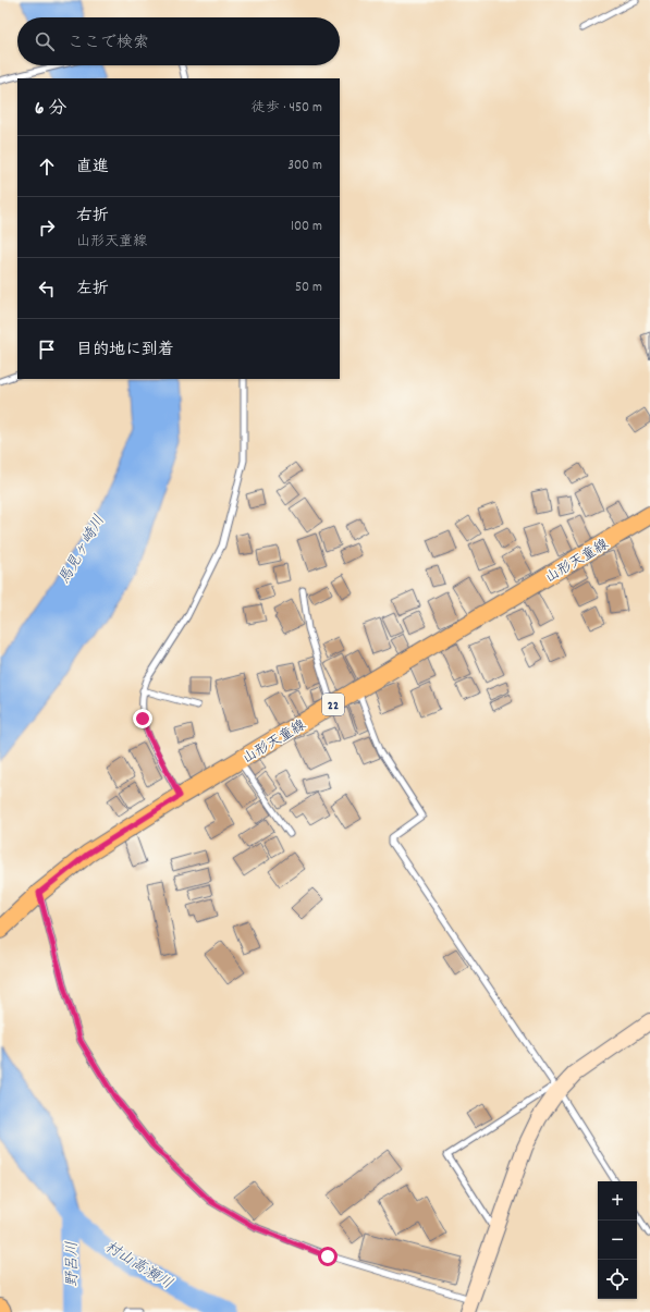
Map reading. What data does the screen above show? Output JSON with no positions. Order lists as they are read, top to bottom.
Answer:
{
  "streets": {
    "main road": ["山形天童線", "22"]
  },
  "water": ["馬見ヶ崎川", "野呂川", "村山高瀬川"],
  "page": {
    "search": "ここで検索",
    "heading": ["6 分", "徒歩 · 450 m"],
    "list": [
      ["直進", "300 m"],
      ["右折", "山形天童線", "100 m"],
      ["左折", "50 m"],
      "目的地に到着"
    ],
    "map_buttons": ["+", "−"]
  }
}
